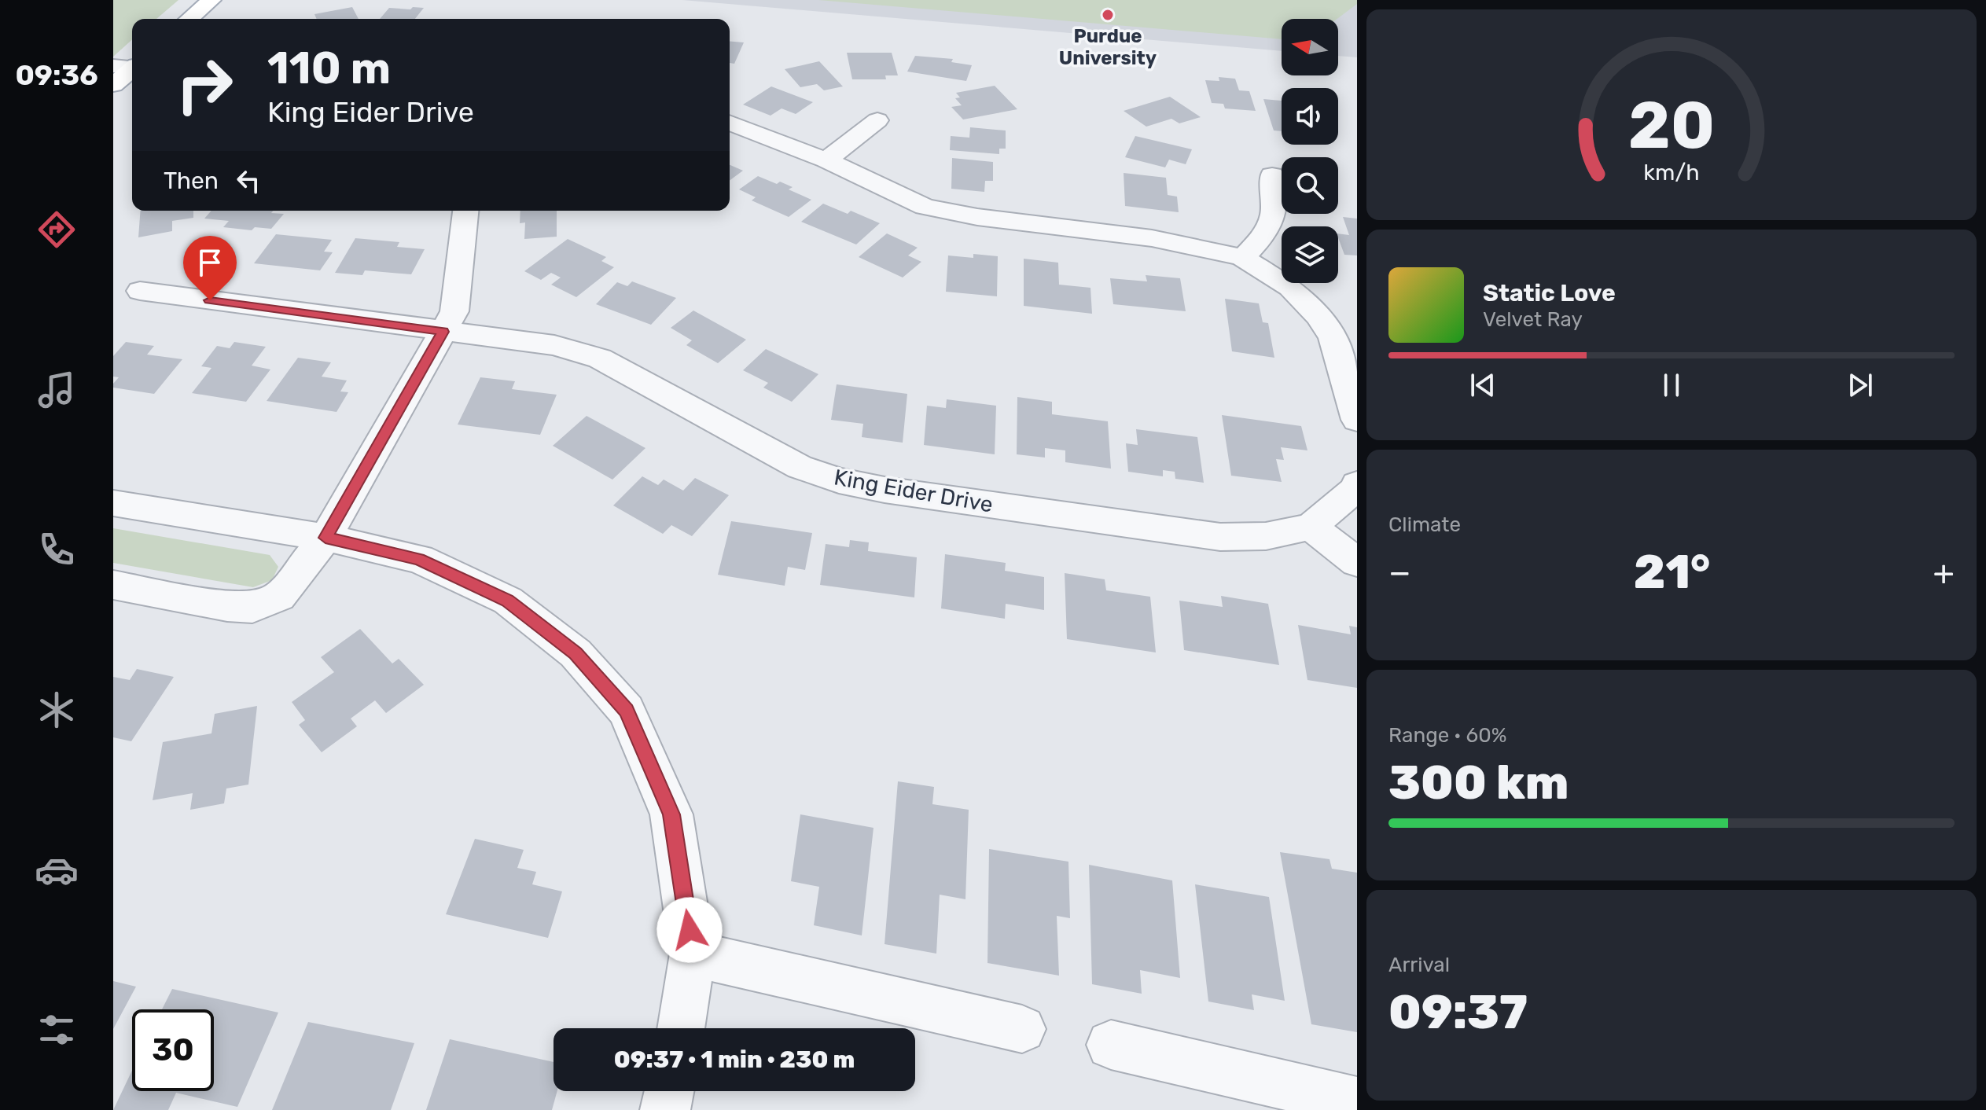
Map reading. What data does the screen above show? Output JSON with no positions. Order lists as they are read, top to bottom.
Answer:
{
  "streets": {
    "street": ["King Eider Drive"]
  },
  "places": ["Purdue University"],
  "north": "left",
  "page": {
    "tabs": "09:36",
    "turn": ["110 m", "King Eider Drive"],
    "then": "Then",
    "song": ["Static Love", "Velvet Ray"],
    "tile": [
      "Climate",
      ["Range · 60%", "300 km"],
      ["Arrival", "09:37"]
    ],
    "heat": ["−", "21°", "+"],
    "limit": "30",
    "trip": "09:37 · 1 min · 230 m",
    "gauge": ["20", "km/h"]
  }
}
